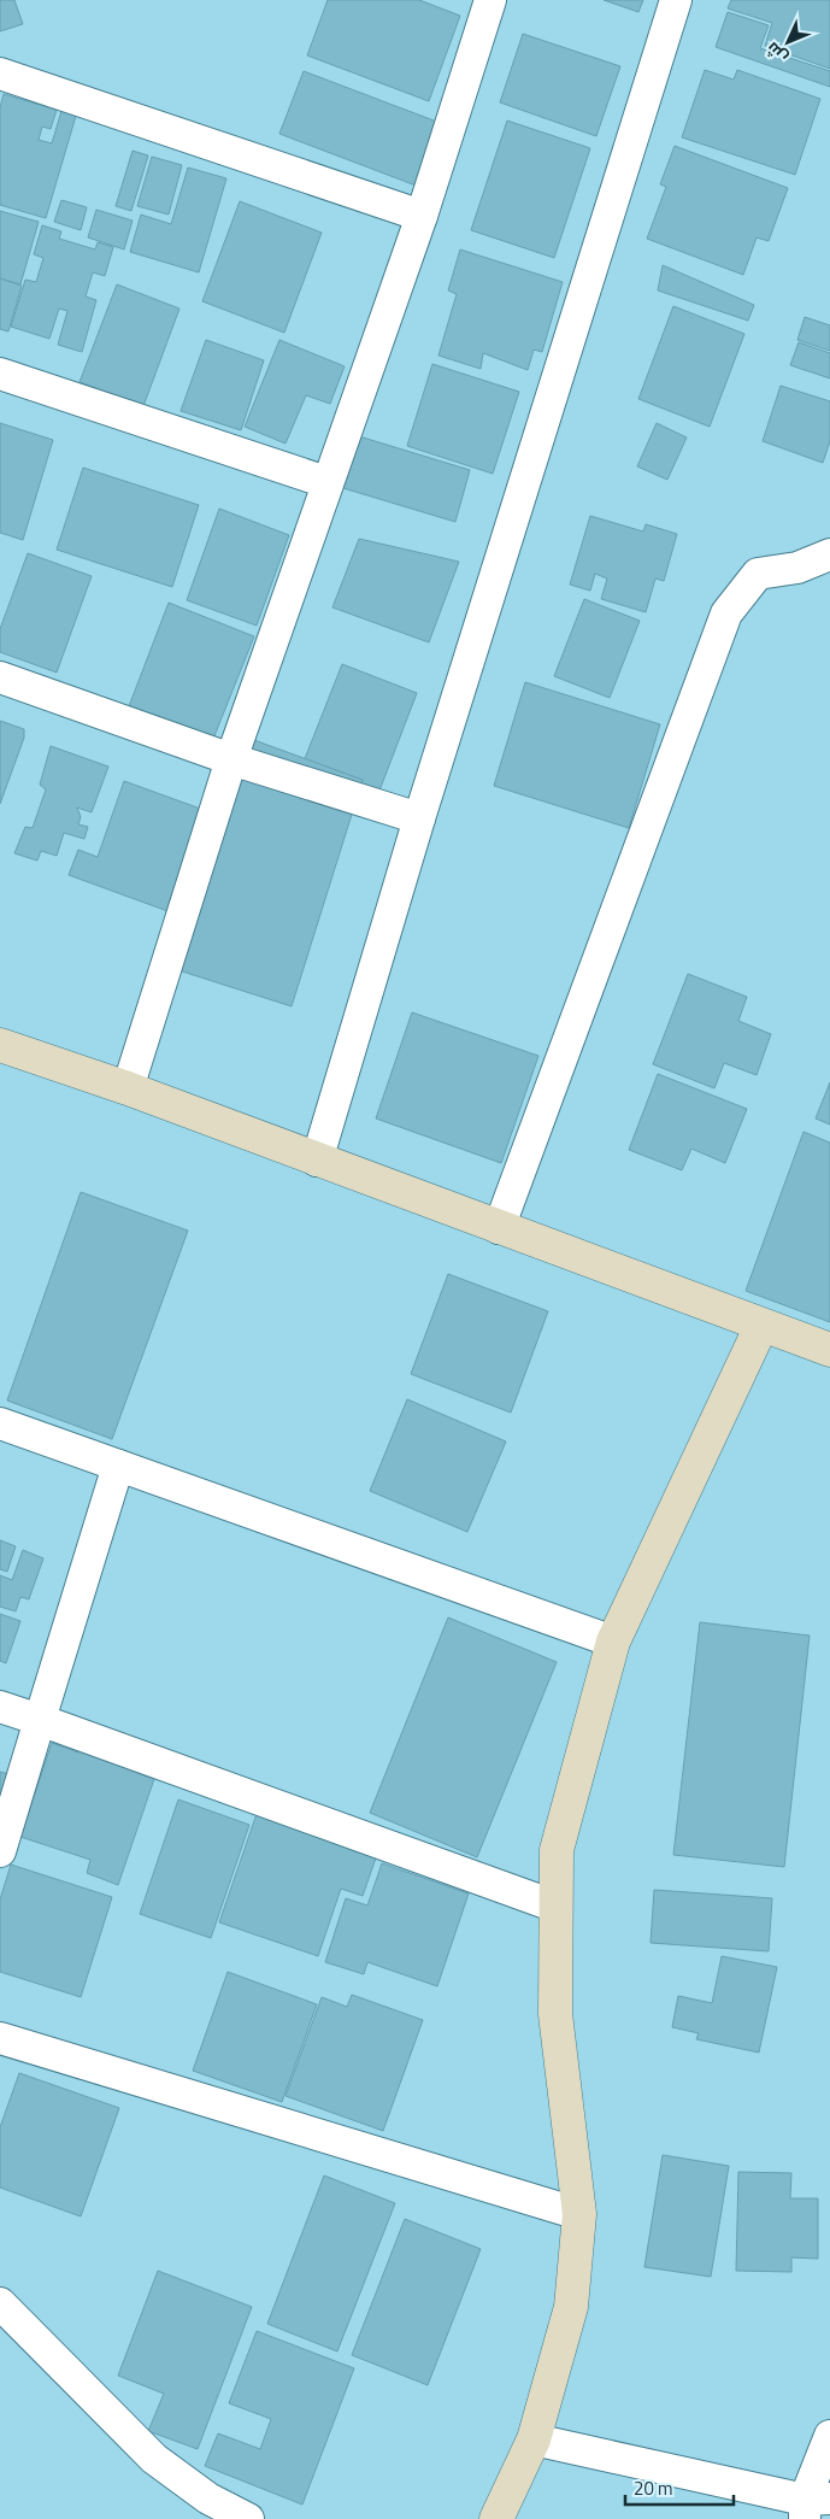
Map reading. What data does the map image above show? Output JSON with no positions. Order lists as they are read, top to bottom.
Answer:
{
  "scale_bar": "20 m",
  "north": "bottom left"
}
